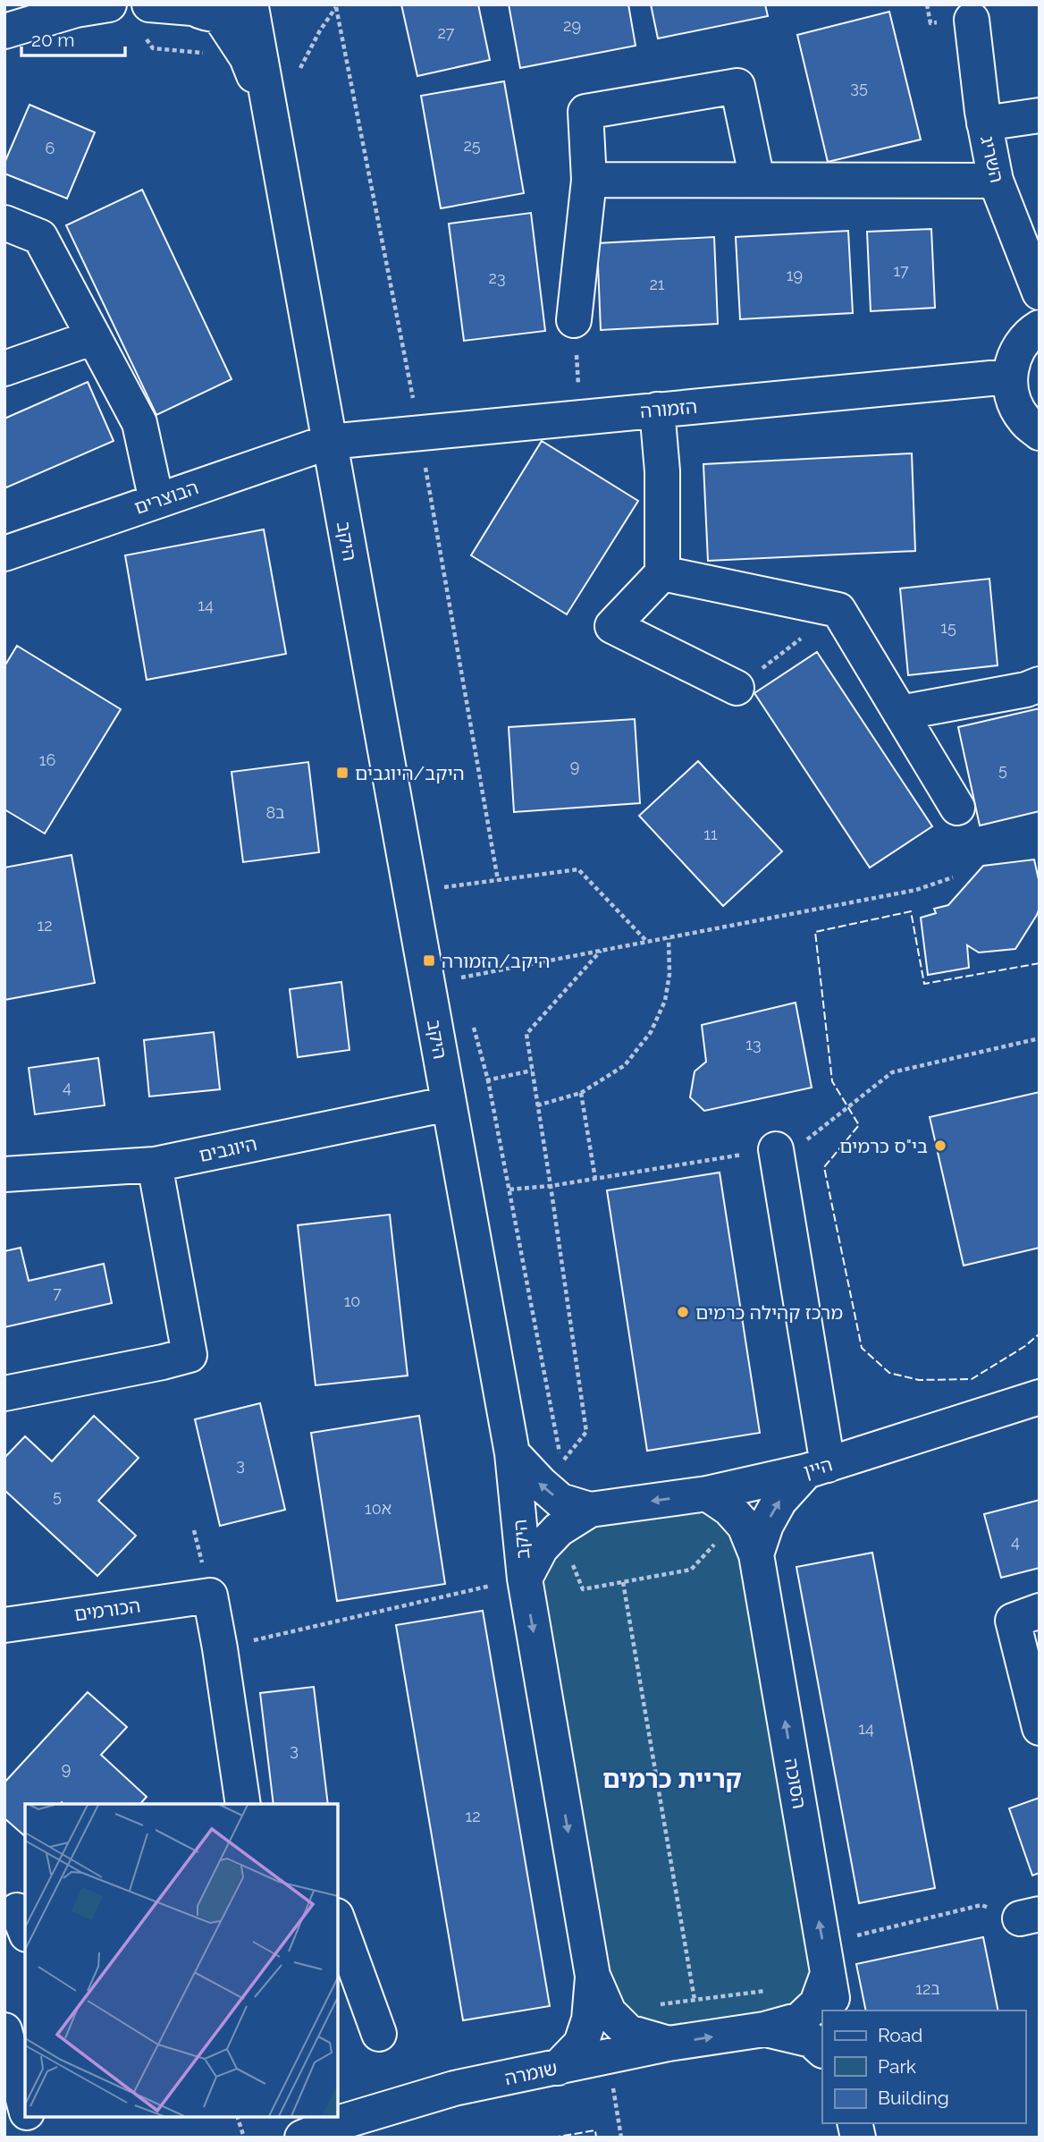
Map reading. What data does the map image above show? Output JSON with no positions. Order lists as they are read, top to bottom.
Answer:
{
  "streets": {
    "street": [
      "השריג",
      "הזמורה",
      "הבוצרים",
      "היקב",
      "היוגבים",
      "היין",
      "הכורמים",
      "הסוכה",
      "שומרה"
    ]
  },
  "crossings": [
    ["הזמורה", "הבוצרים"],
    ["הזמורה", "היקב"],
    ["הבוצרים", "היקב"],
    ["היקב", "היוגבים"],
    ["היקב", "היין"],
    ["היקב", "שומרה"],
    ["היין", "הסוכה"],
    ["הסוכה", "שומרה"]
  ],
  "one_way": ["הסוכה"],
  "districts": ["קריית כרמים"],
  "places": {
    "transit": ["היקב/היוגבים", "היקב/הזמורה"],
    "other": ["בי\"ס כרמים", "מרכז קהילה כרמים"]
  },
  "house_numbers": [
    "29",
    "27",
    "35",
    "25",
    "6",
    "17",
    "19",
    "23",
    "21",
    "14",
    "15",
    "16",
    "9",
    "5",
    "8ב",
    "11",
    "12",
    "13",
    "4",
    "7",
    "10",
    "3",
    "5",
    "10א",
    "4",
    "14",
    "3",
    "9",
    "12",
    "12ב"
  ],
  "legend": ["Road", "Park", "Building"],
  "scale_bar": "20 m"
}
